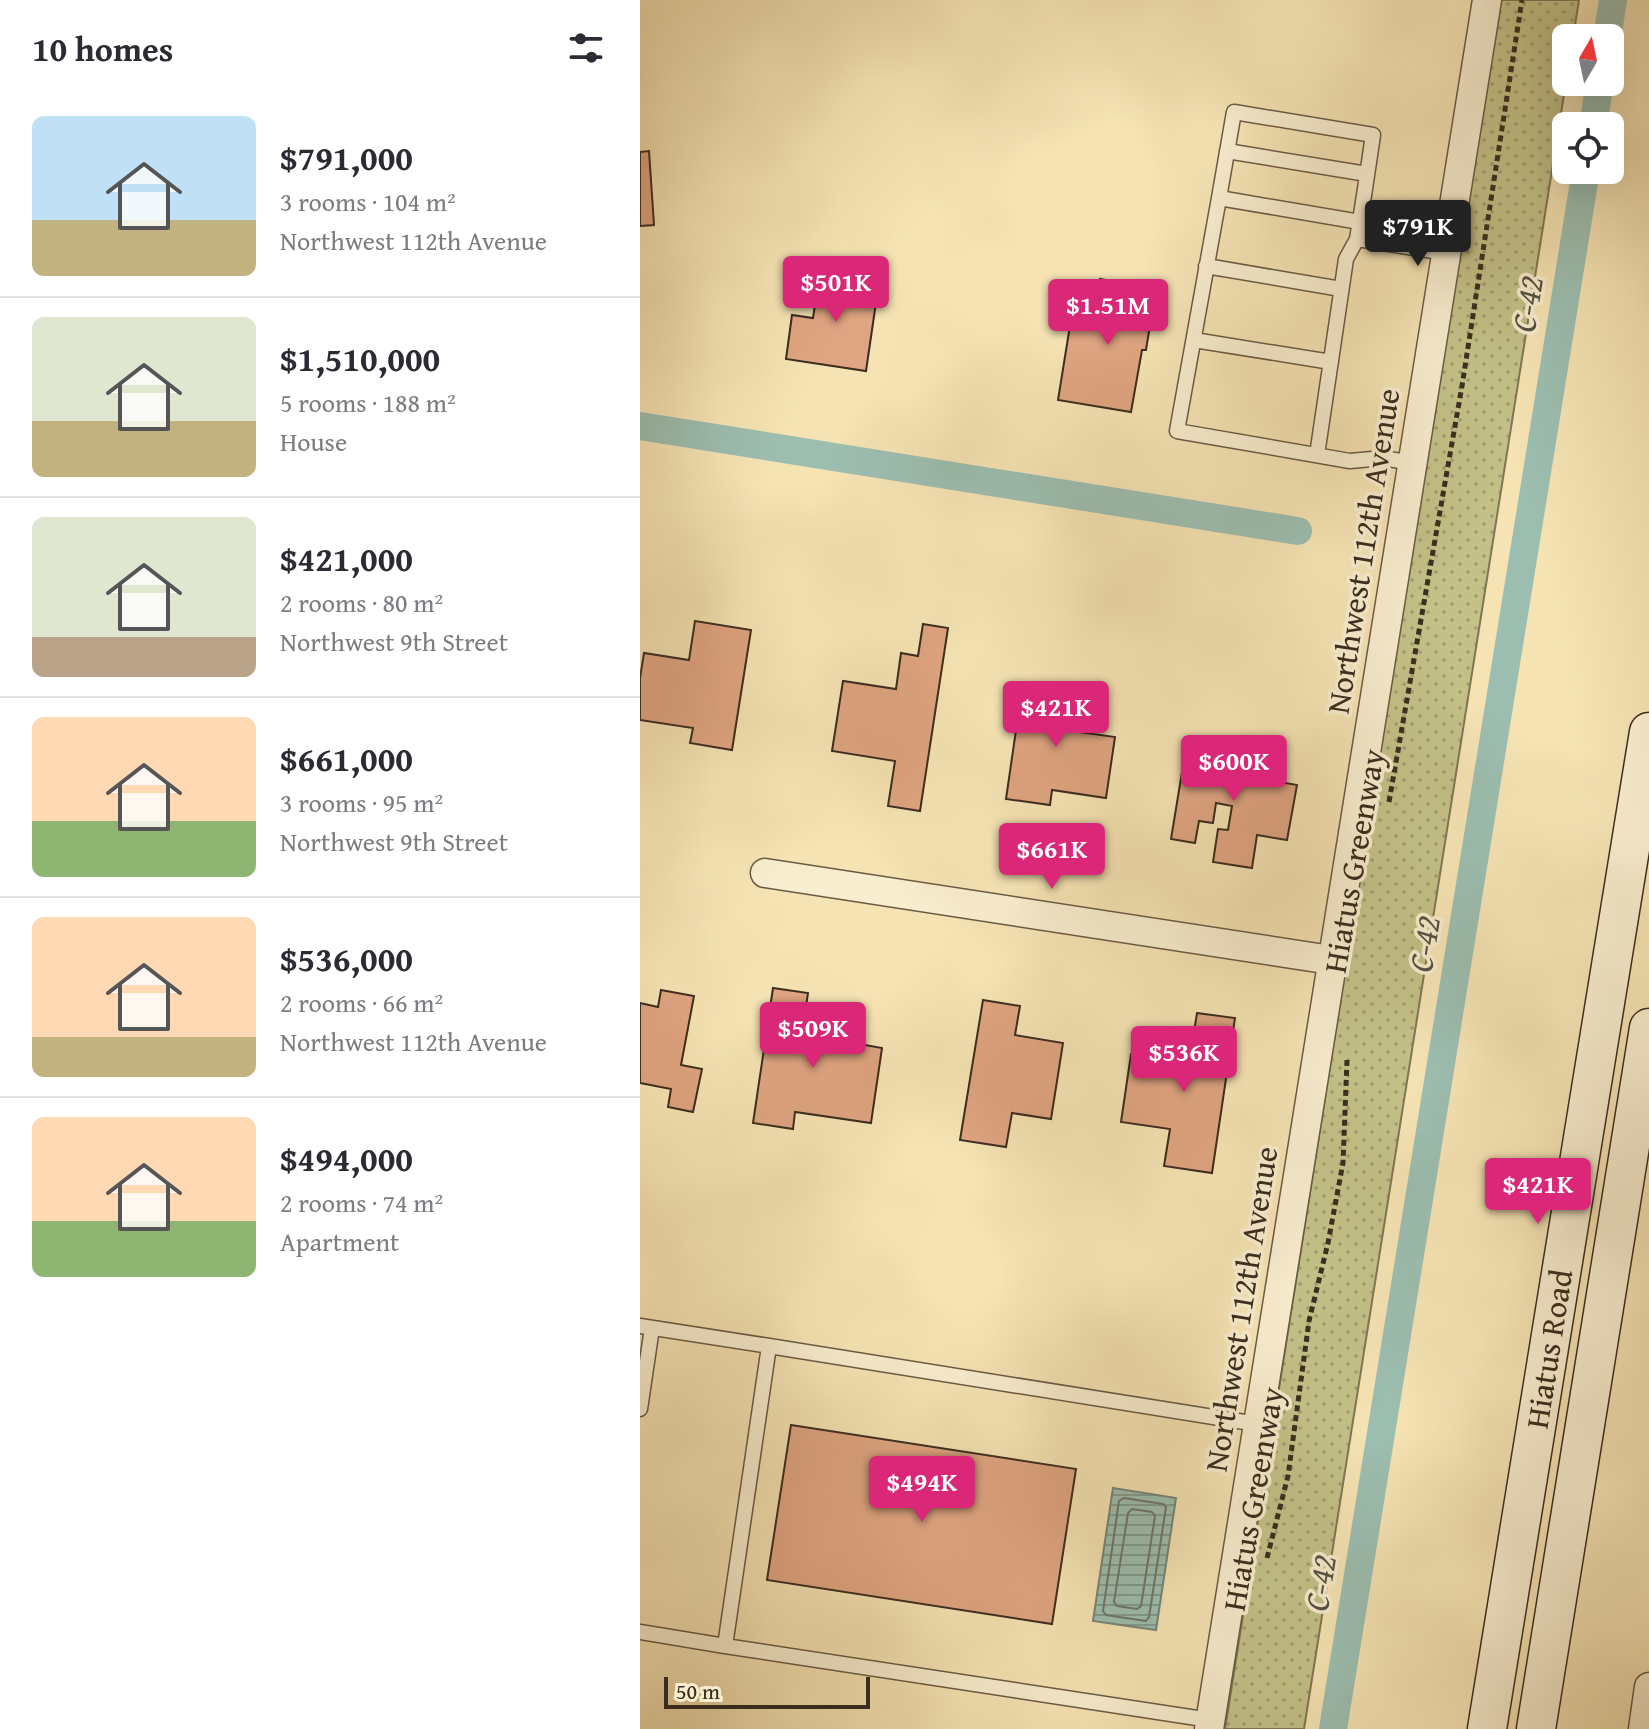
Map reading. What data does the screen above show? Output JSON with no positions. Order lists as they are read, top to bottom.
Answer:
{
  "streets": {
    "main road": ["Hiatus Road"],
    "street": ["Northwest 112th Avenue"],
    "path": ["Hiatus Greenway"]
  },
  "water": ["C-42"],
  "scale_bar": "50 m",
  "north": "top",
  "page": {
    "heading": "10 homes",
    "list": [
      {
        "name": "$791,000",
        "note": "3 rooms · 104 m² · Northwest 112th Avenue"
      },
      {
        "name": "$1,510,000",
        "note": "5 rooms · 188 m² · House"
      },
      {
        "name": "$421,000",
        "note": "2 rooms · 80 m² · Northwest 9th Street"
      },
      {
        "name": "$661,000",
        "note": "3 rooms · 95 m² · Northwest 9th Street"
      },
      {
        "name": "$536,000",
        "note": "2 rooms · 66 m² · Northwest 112th Avenue"
      },
      {
        "name": "$494,000",
        "note": "2 rooms · 74 m² · Apartment"
      }
    ],
    "price": [
      "$791K",
      "$501K",
      "$1.51M",
      "$421K",
      "$600K",
      "$661K",
      "$509K",
      "$536K",
      "$421K",
      "$494K"
    ],
    "scale": "50 m"
  }
}
